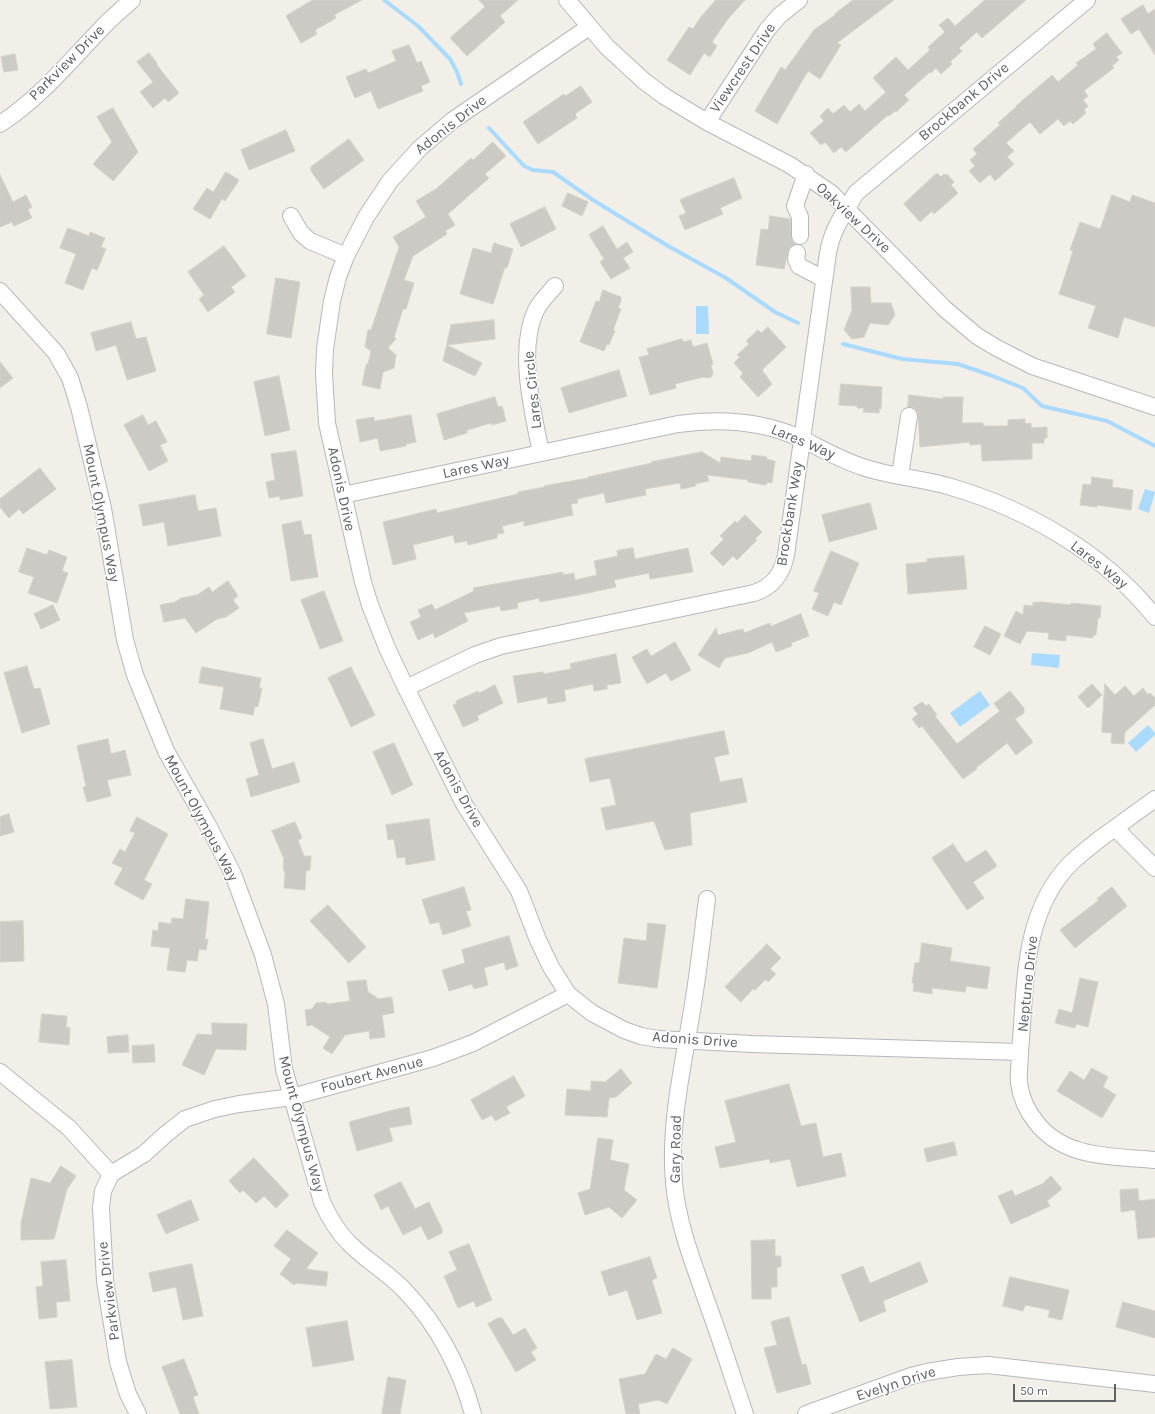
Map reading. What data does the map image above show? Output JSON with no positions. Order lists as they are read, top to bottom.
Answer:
{
  "streets": {
    "street": [
      "Parkview Drive",
      "Viewcrest Drive",
      "Brockbank Drive",
      "Adonis Drive",
      "Oakview Drive",
      "Lares Circle",
      "Lares Way",
      "Mount Olympus Way",
      "Brockbank Way",
      "Neptune Drive",
      "Foubert Avenue",
      "Gary Road",
      "Evelyn Drive"
    ]
  },
  "crossings": [
    ["Parkview Drive", "Foubert Avenue"],
    ["Viewcrest Drive", "Oakview Drive"],
    ["Brockbank Drive", "Oakview Drive"],
    ["Brockbank Drive", "Brockbank Way"],
    ["Adonis Drive", "Oakview Drive"],
    ["Adonis Drive", "Lares Way"],
    ["Adonis Drive", "Brockbank Way"],
    ["Adonis Drive", "Neptune Drive"],
    ["Adonis Drive", "Foubert Avenue"],
    ["Adonis Drive", "Gary Road"],
    ["Oakview Drive", "Brockbank Way"],
    ["Lares Circle", "Lares Way"],
    ["Lares Way", "Brockbank Way"],
    ["Mount Olympus Way", "Foubert Avenue"]
  ],
  "scale_bar": "50 m"
}
